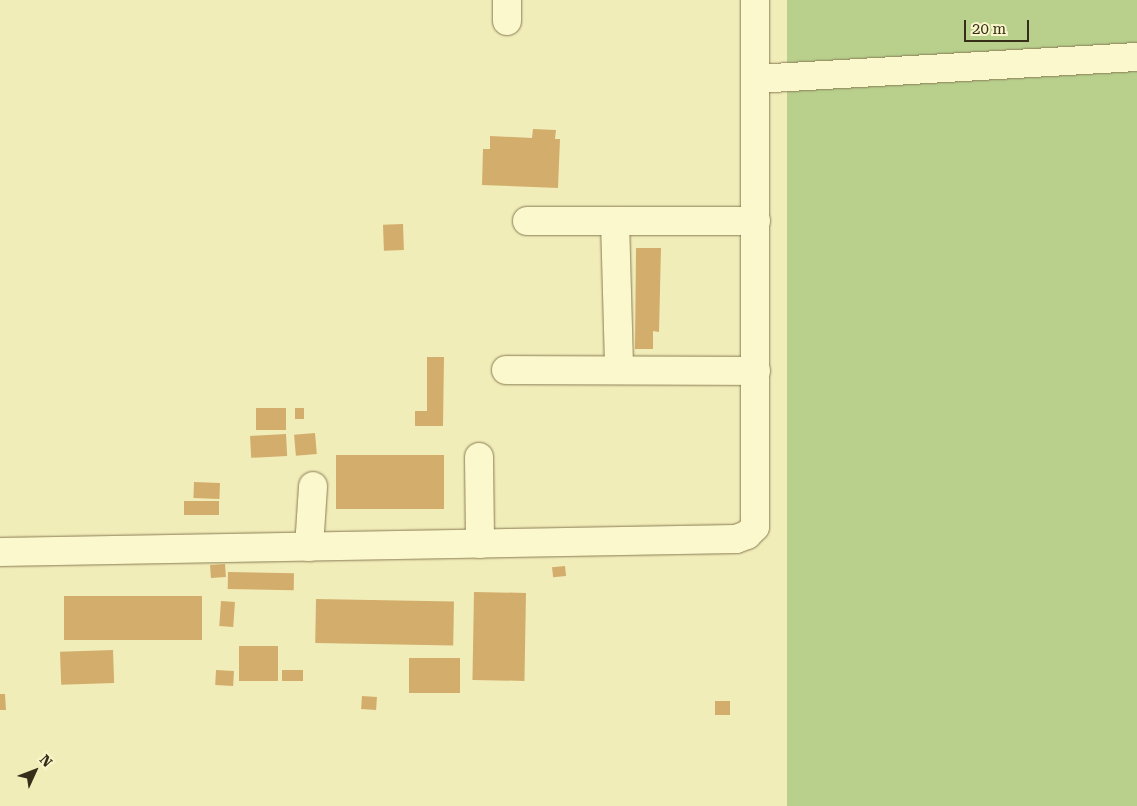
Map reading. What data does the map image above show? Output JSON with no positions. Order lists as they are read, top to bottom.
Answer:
{
  "scale_bar": "20 m",
  "north": "top right"
}
